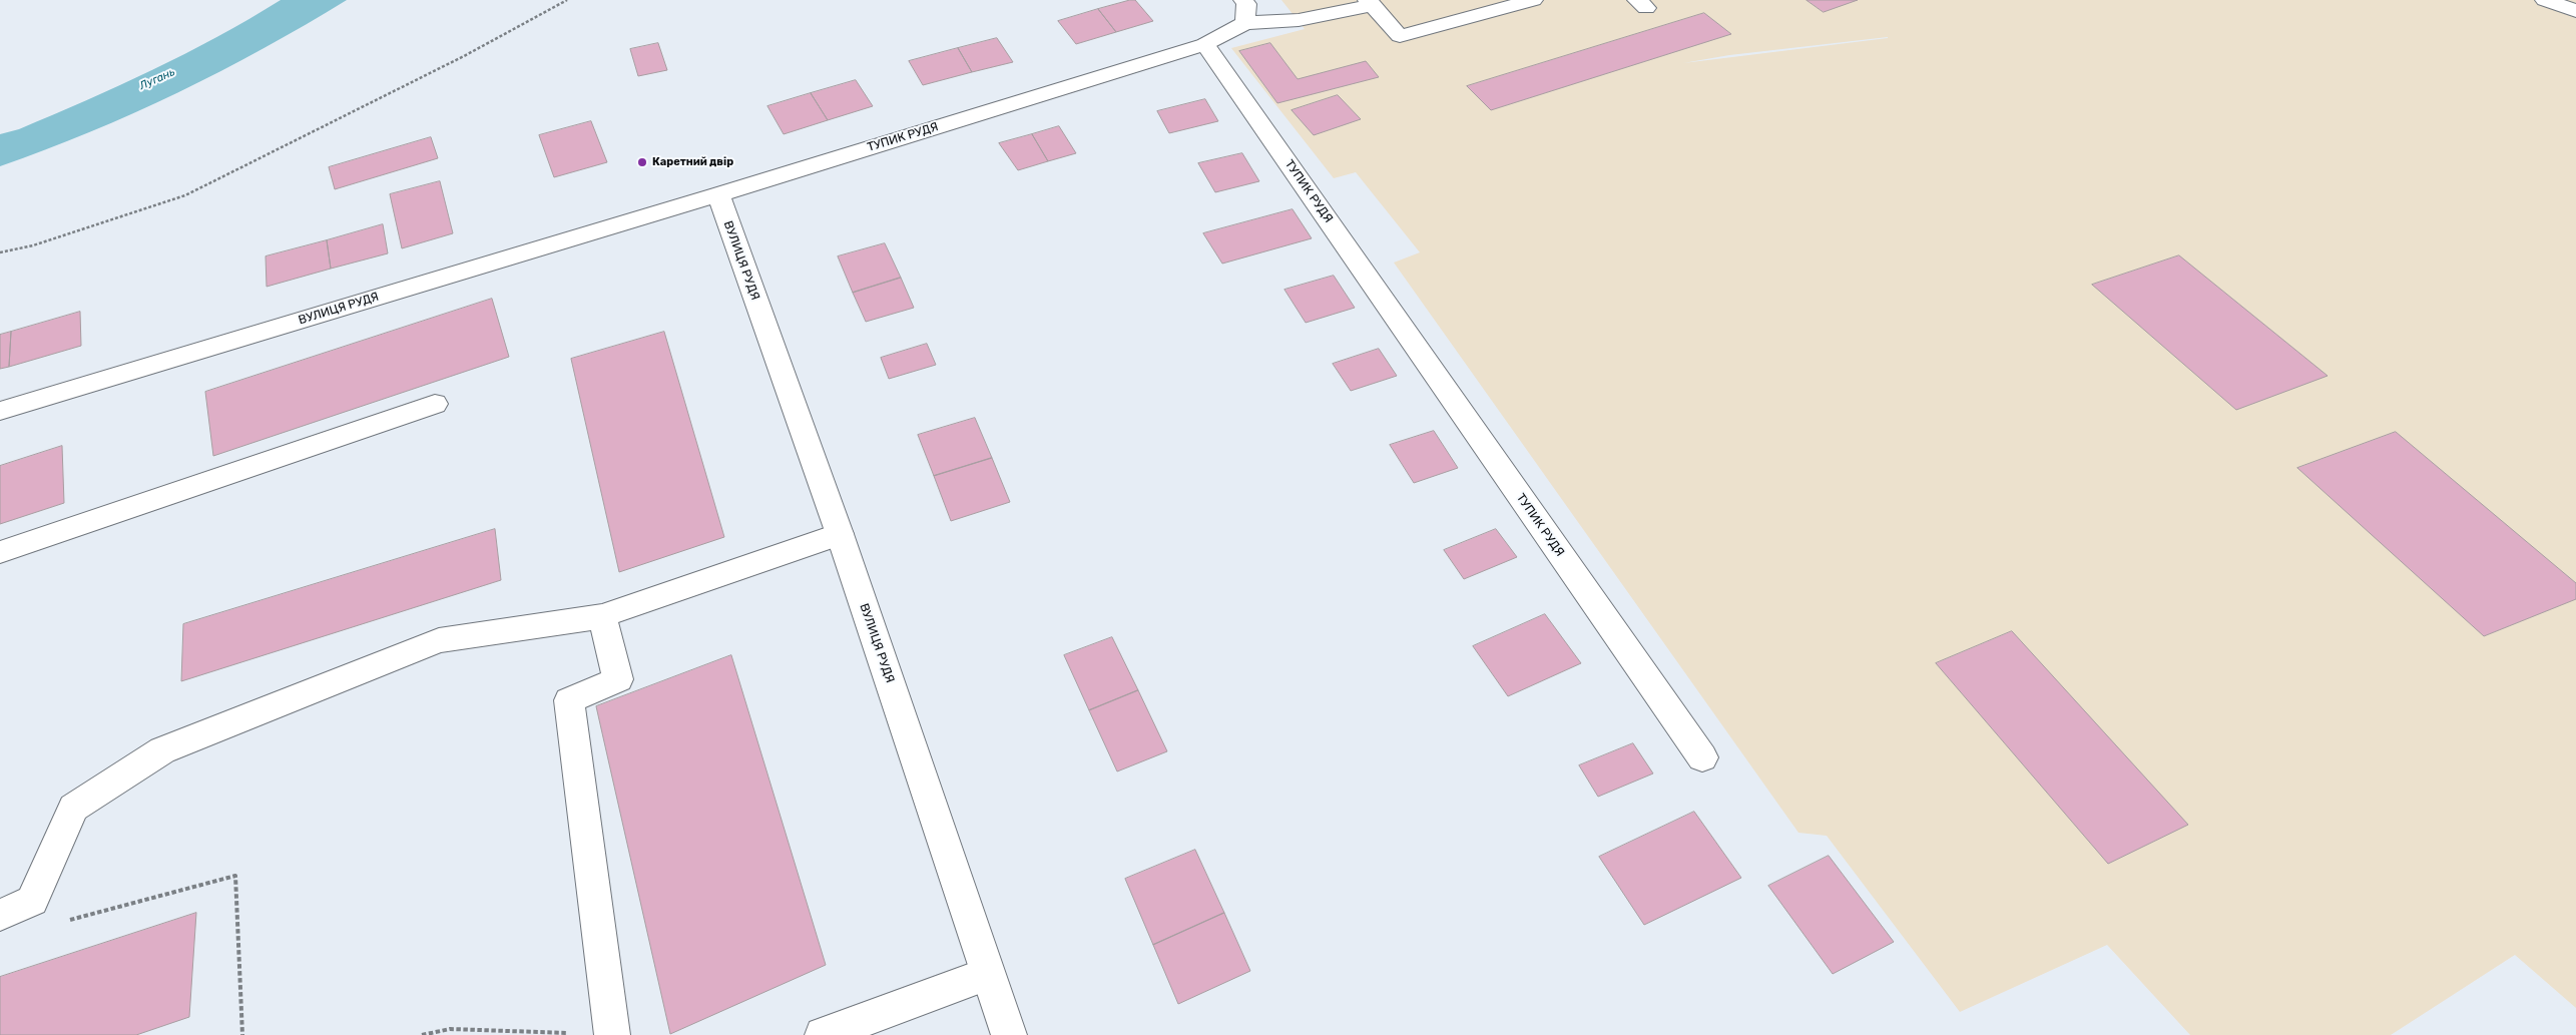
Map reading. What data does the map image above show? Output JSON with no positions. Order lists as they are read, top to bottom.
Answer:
{
  "streets": {
    "street": ["ТУПИК РУДЯ", "ВУЛИЦЯ РУДЯ"]
  },
  "crossings": [
    ["ТУПИК РУДЯ", "ВУЛИЦЯ РУДЯ"]
  ],
  "water": ["Лугань"],
  "places": ["Каретний двір"]
}
